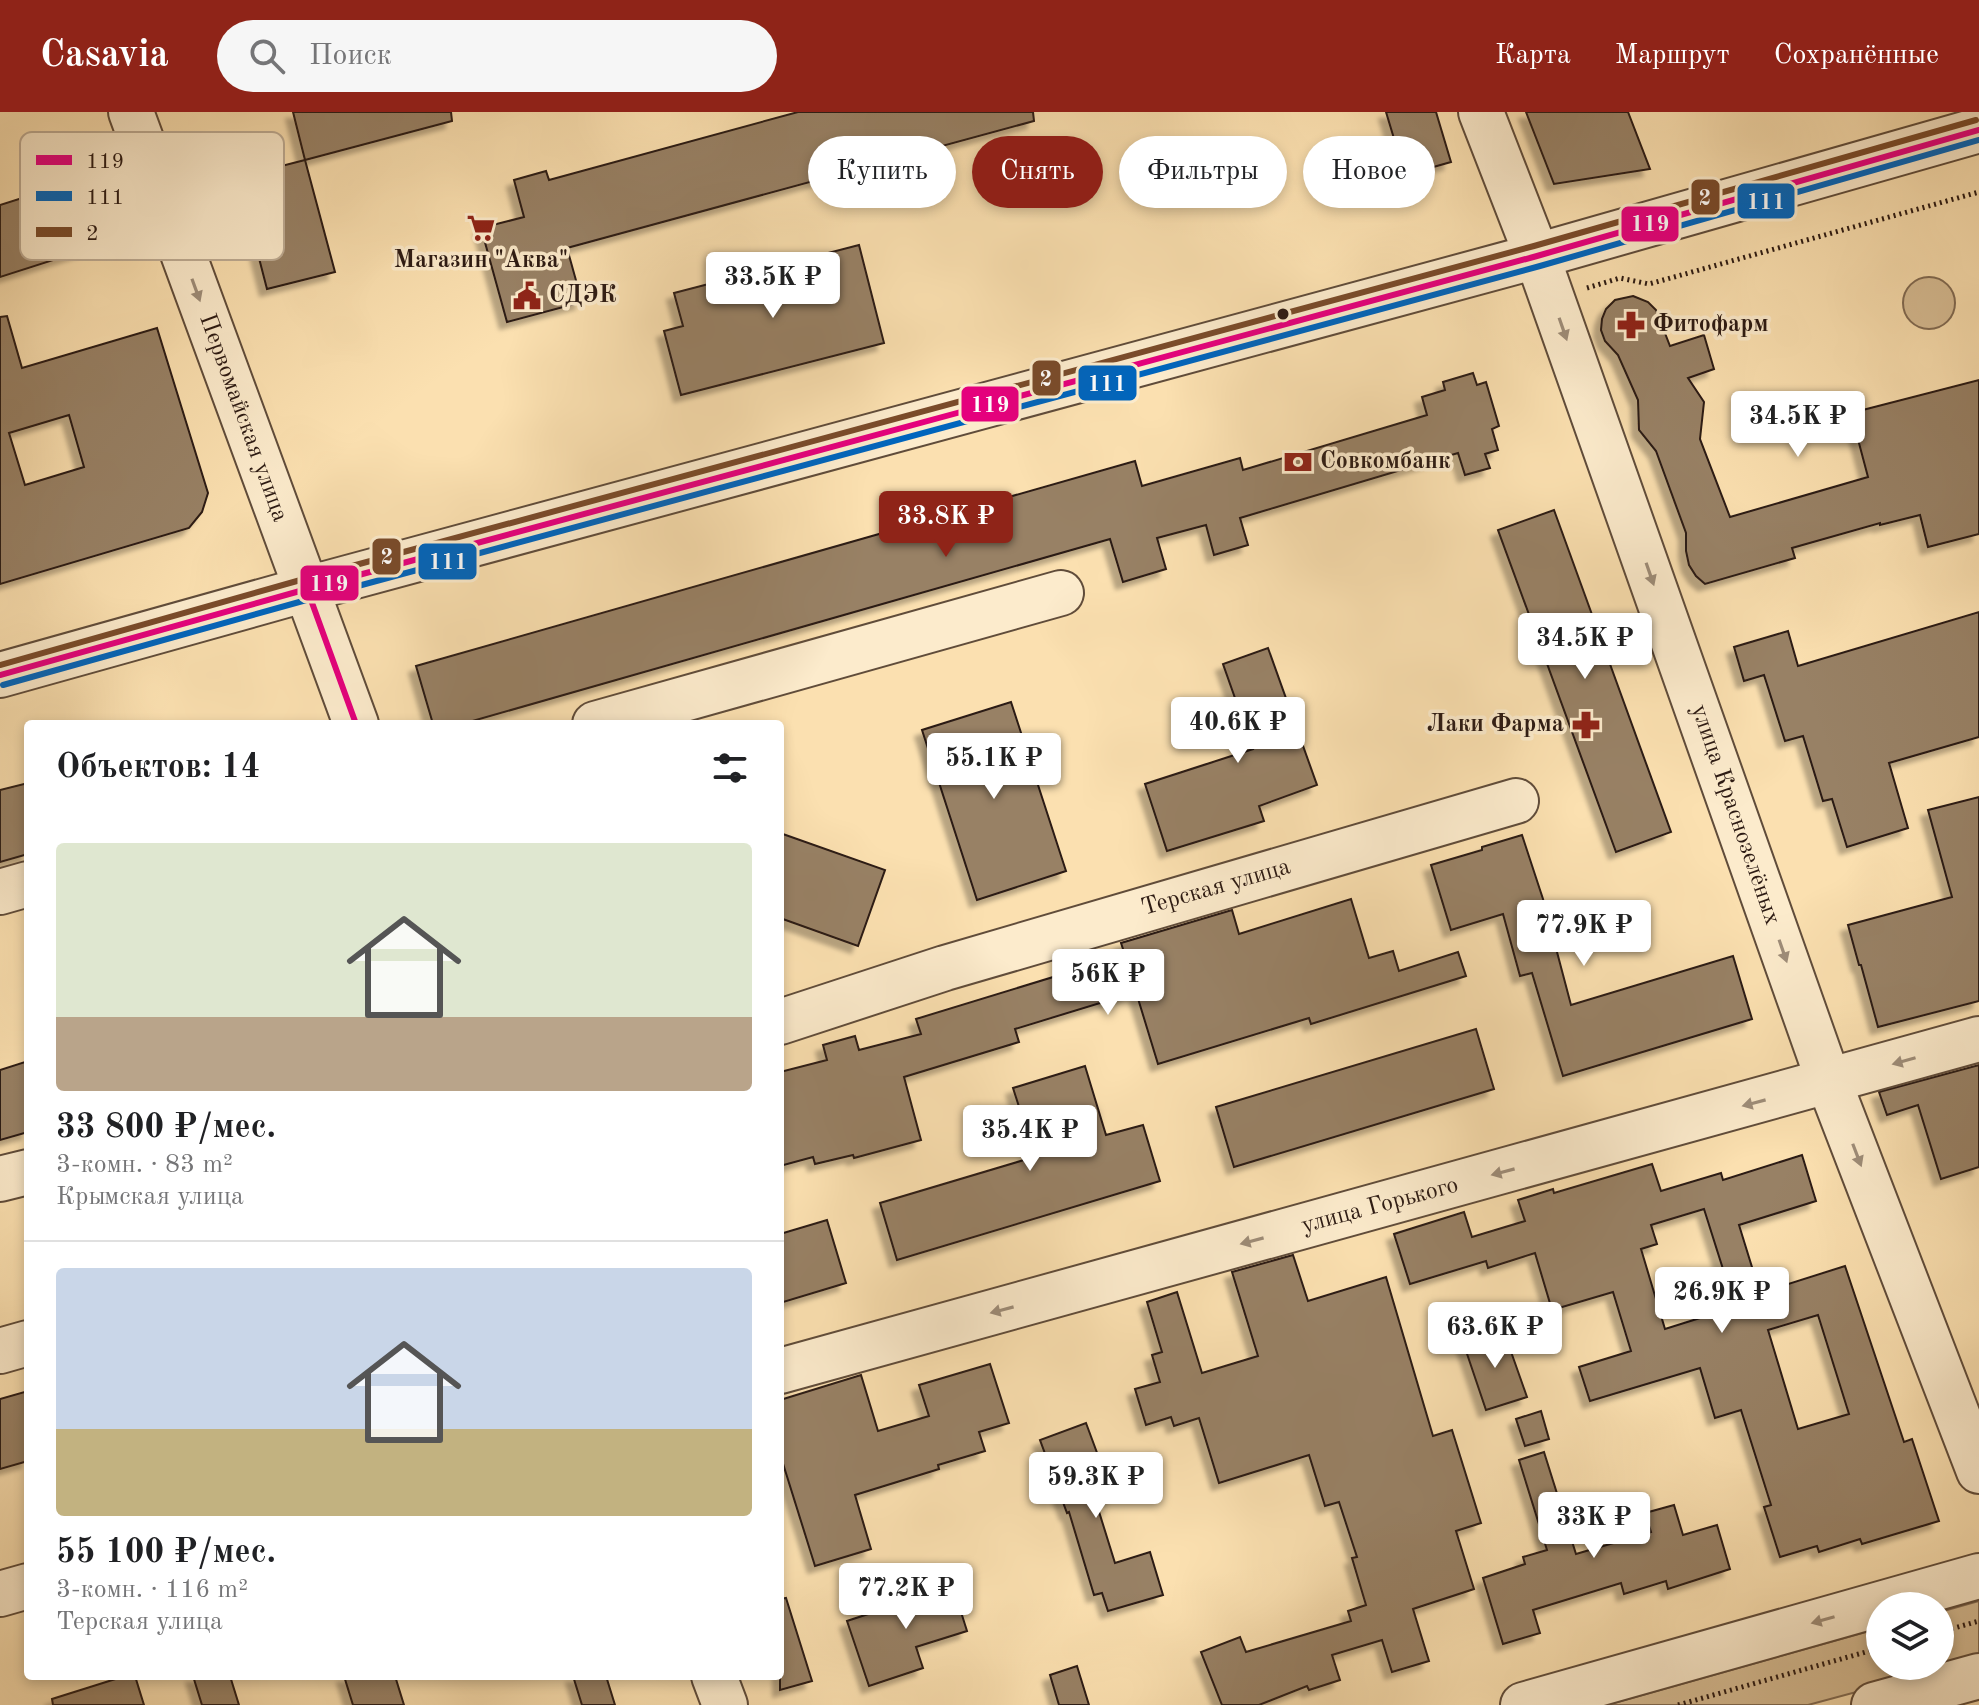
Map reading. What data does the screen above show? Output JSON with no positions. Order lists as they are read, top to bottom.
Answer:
{
  "streets": {
    "street": [
      "Первомайская улица",
      "улица Краснозелёных",
      "Терская улица",
      "улица Горького"
    ]
  },
  "crossings": [
    ["улица Краснозелёных", "улица Горького"]
  ],
  "one_way": ["Первомайская улица", "улица Краснозелёных", "улица Горького"],
  "places": {
    "supermarket": ["Магазин \"Аква\""],
    "public building": ["СДЭК"],
    "pharmacy": ["Фитофарм", "Лаки Фарма"],
    "bank": ["Совкомбанк"]
  },
  "lines": ["transit line 2", "transit line 119", "transit line 111"],
  "legend": ["119", "111", "2"],
  "page": {
    "header": "Casavia",
    "search": "Поиск",
    "nav": ["Карта", "Маршрут", "Сохранённые"],
    "chip": [
      "Купить",
      "Снять",
      "Фильтры",
      "Новое"
    ],
    "price": [
      "33.5K ₽",
      "34.5K ₽",
      "33.8K ₽",
      "34.5K ₽",
      "40.6K ₽",
      "55.1K ₽",
      "77.9K ₽",
      "56K ₽",
      "35.4K ₽",
      "26.9K ₽",
      "63.6K ₽",
      "59.3K ₽",
      "33K ₽",
      "77.2K ₽"
    ],
    "heading": "Объектов: 14",
    "list": [
      {
        "name": "33 800 ₽/мес.",
        "note": "3-комн. · 83 m² · Крымская улица"
      },
      {
        "name": "55 100 ₽/мес.",
        "note": "3-комн. · 116 m² · Терская улица"
      }
    ]
  }
}
